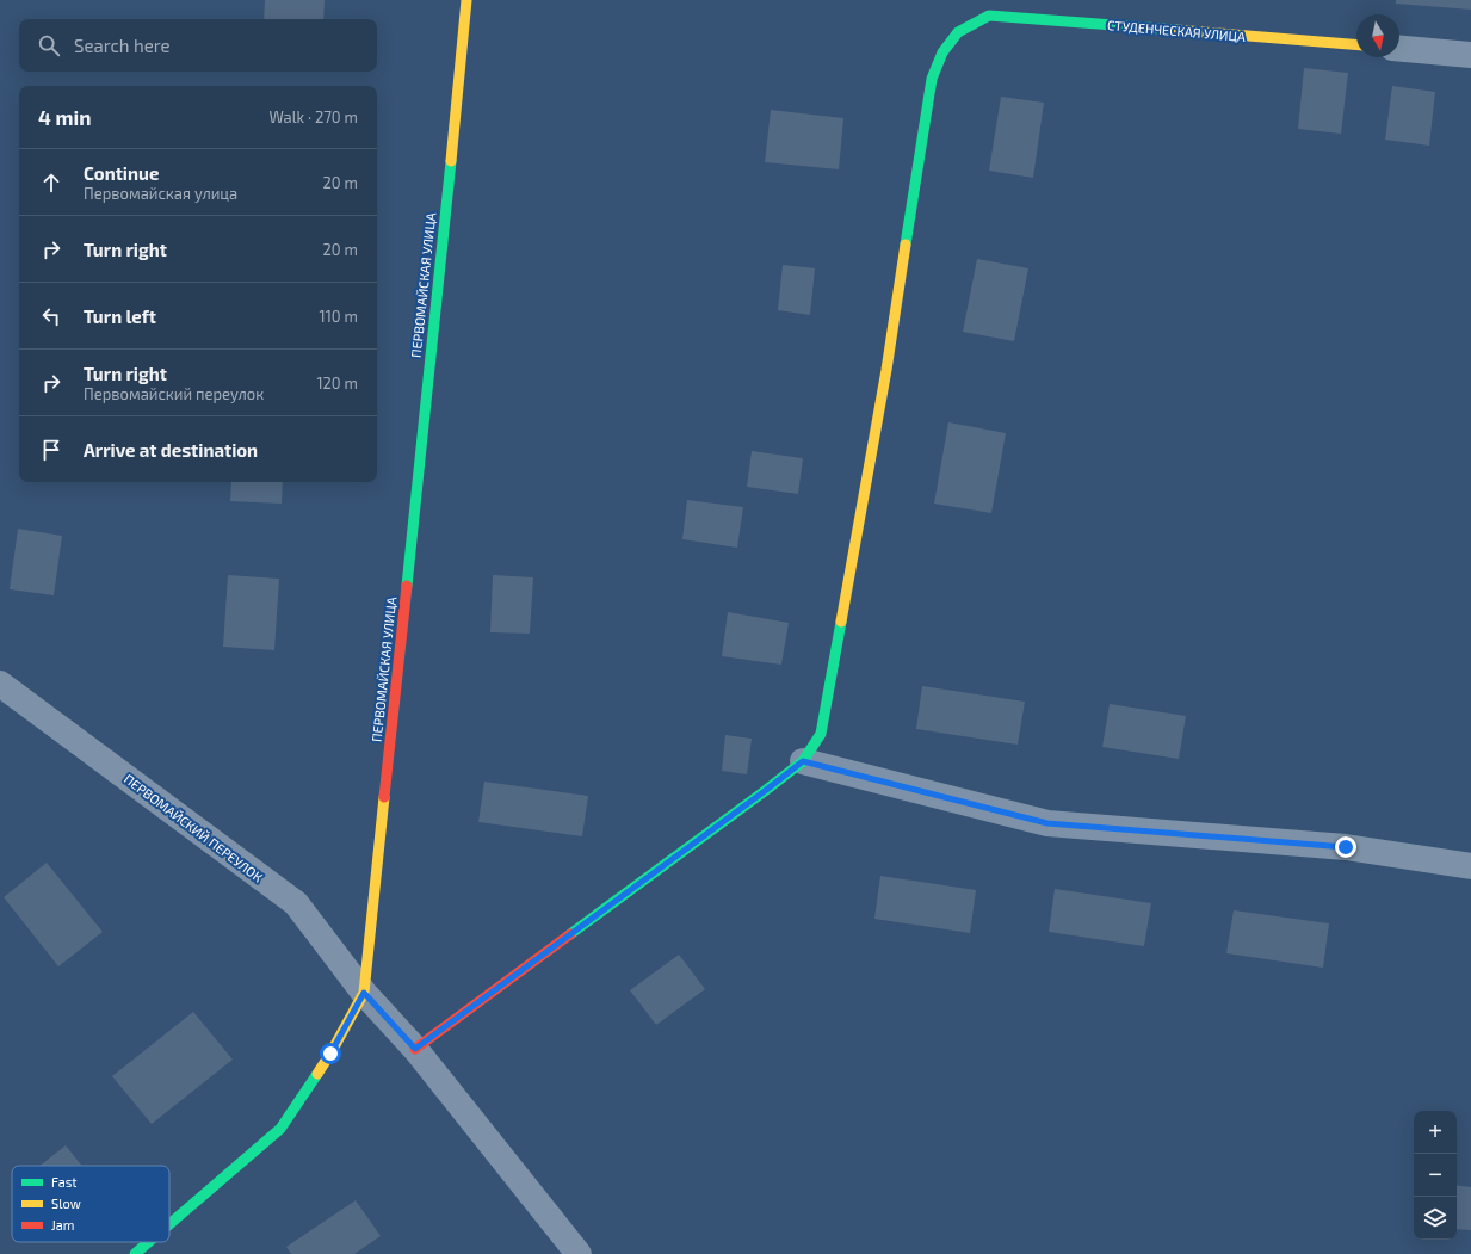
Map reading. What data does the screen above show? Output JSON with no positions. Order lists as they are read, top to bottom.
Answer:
{
  "streets": {
    "street": ["СТУДЕНЧЕСКАЯ УЛИЦА", "ПЕРВОМАЙСКАЯ УЛИЦА", "ПЕРВОМАЙСКИЙ ПЕРЕУЛОК"]
  },
  "crossings": [
    ["ПЕРВОМАЙСКАЯ УЛИЦА", "ПЕРВОМАЙСКИЙ ПЕРЕУЛОК"]
  ],
  "legend": ["Fast", "Slow", "Jam"],
  "north": "bottom",
  "page": {
    "search": "Search here",
    "heading": ["4 min", "Walk · 270 m"],
    "list": [
      ["Continue", "Первомайская улица", "20 m"],
      ["Turn right", "20 m"],
      ["Turn left", "110 m"],
      ["Turn right", "Первомайский переулок", "120 m"],
      "Arrive at destination"
    ],
    "map_buttons": ["+", "−"]
  }
}
